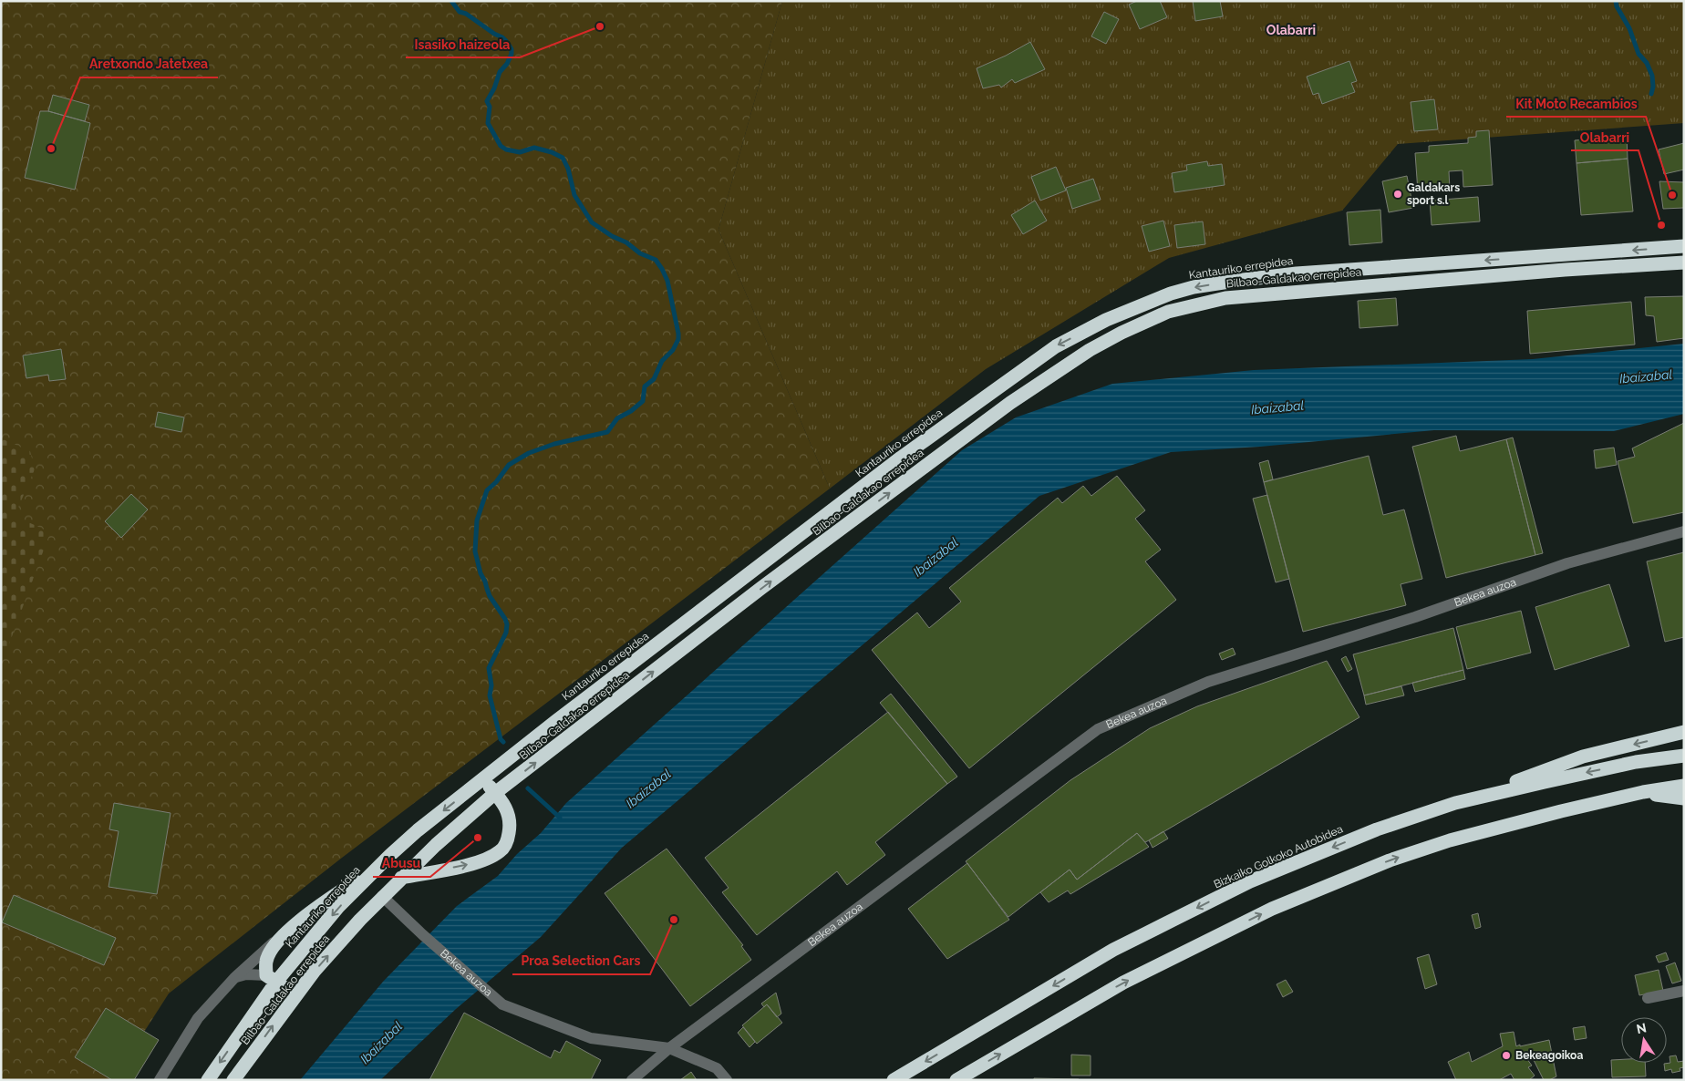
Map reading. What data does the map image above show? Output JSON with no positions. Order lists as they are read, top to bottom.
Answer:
{
  "streets": {
    "highway": ["Kantauriko errepidea", "Bilbao-Galdakao errepidea", "Bizkaiko Golkoko Autobidea"],
    "street": ["Bekea auzoa"]
  },
  "crossings": [
    ["Kantauriko errepidea", "Bilbao-Galdakao errepidea"],
    ["Bilbao-Galdakao errepidea", "Bekea auzoa"]
  ],
  "one_way": ["Kantauriko errepidea", "Bilbao-Galdakao errepidea"],
  "districts": ["Olabarri"],
  "water": ["Ibaizabal"],
  "places": [
    "Isasiko haizeola",
    "Aretxondo Jatetxea",
    "Galdakars sport s.l",
    "Kit Moto Recambios",
    "Olabarri",
    "Abusu",
    "Proa Selection Cars",
    "Bekeagoikoa"
  ],
  "north": "top"
}
